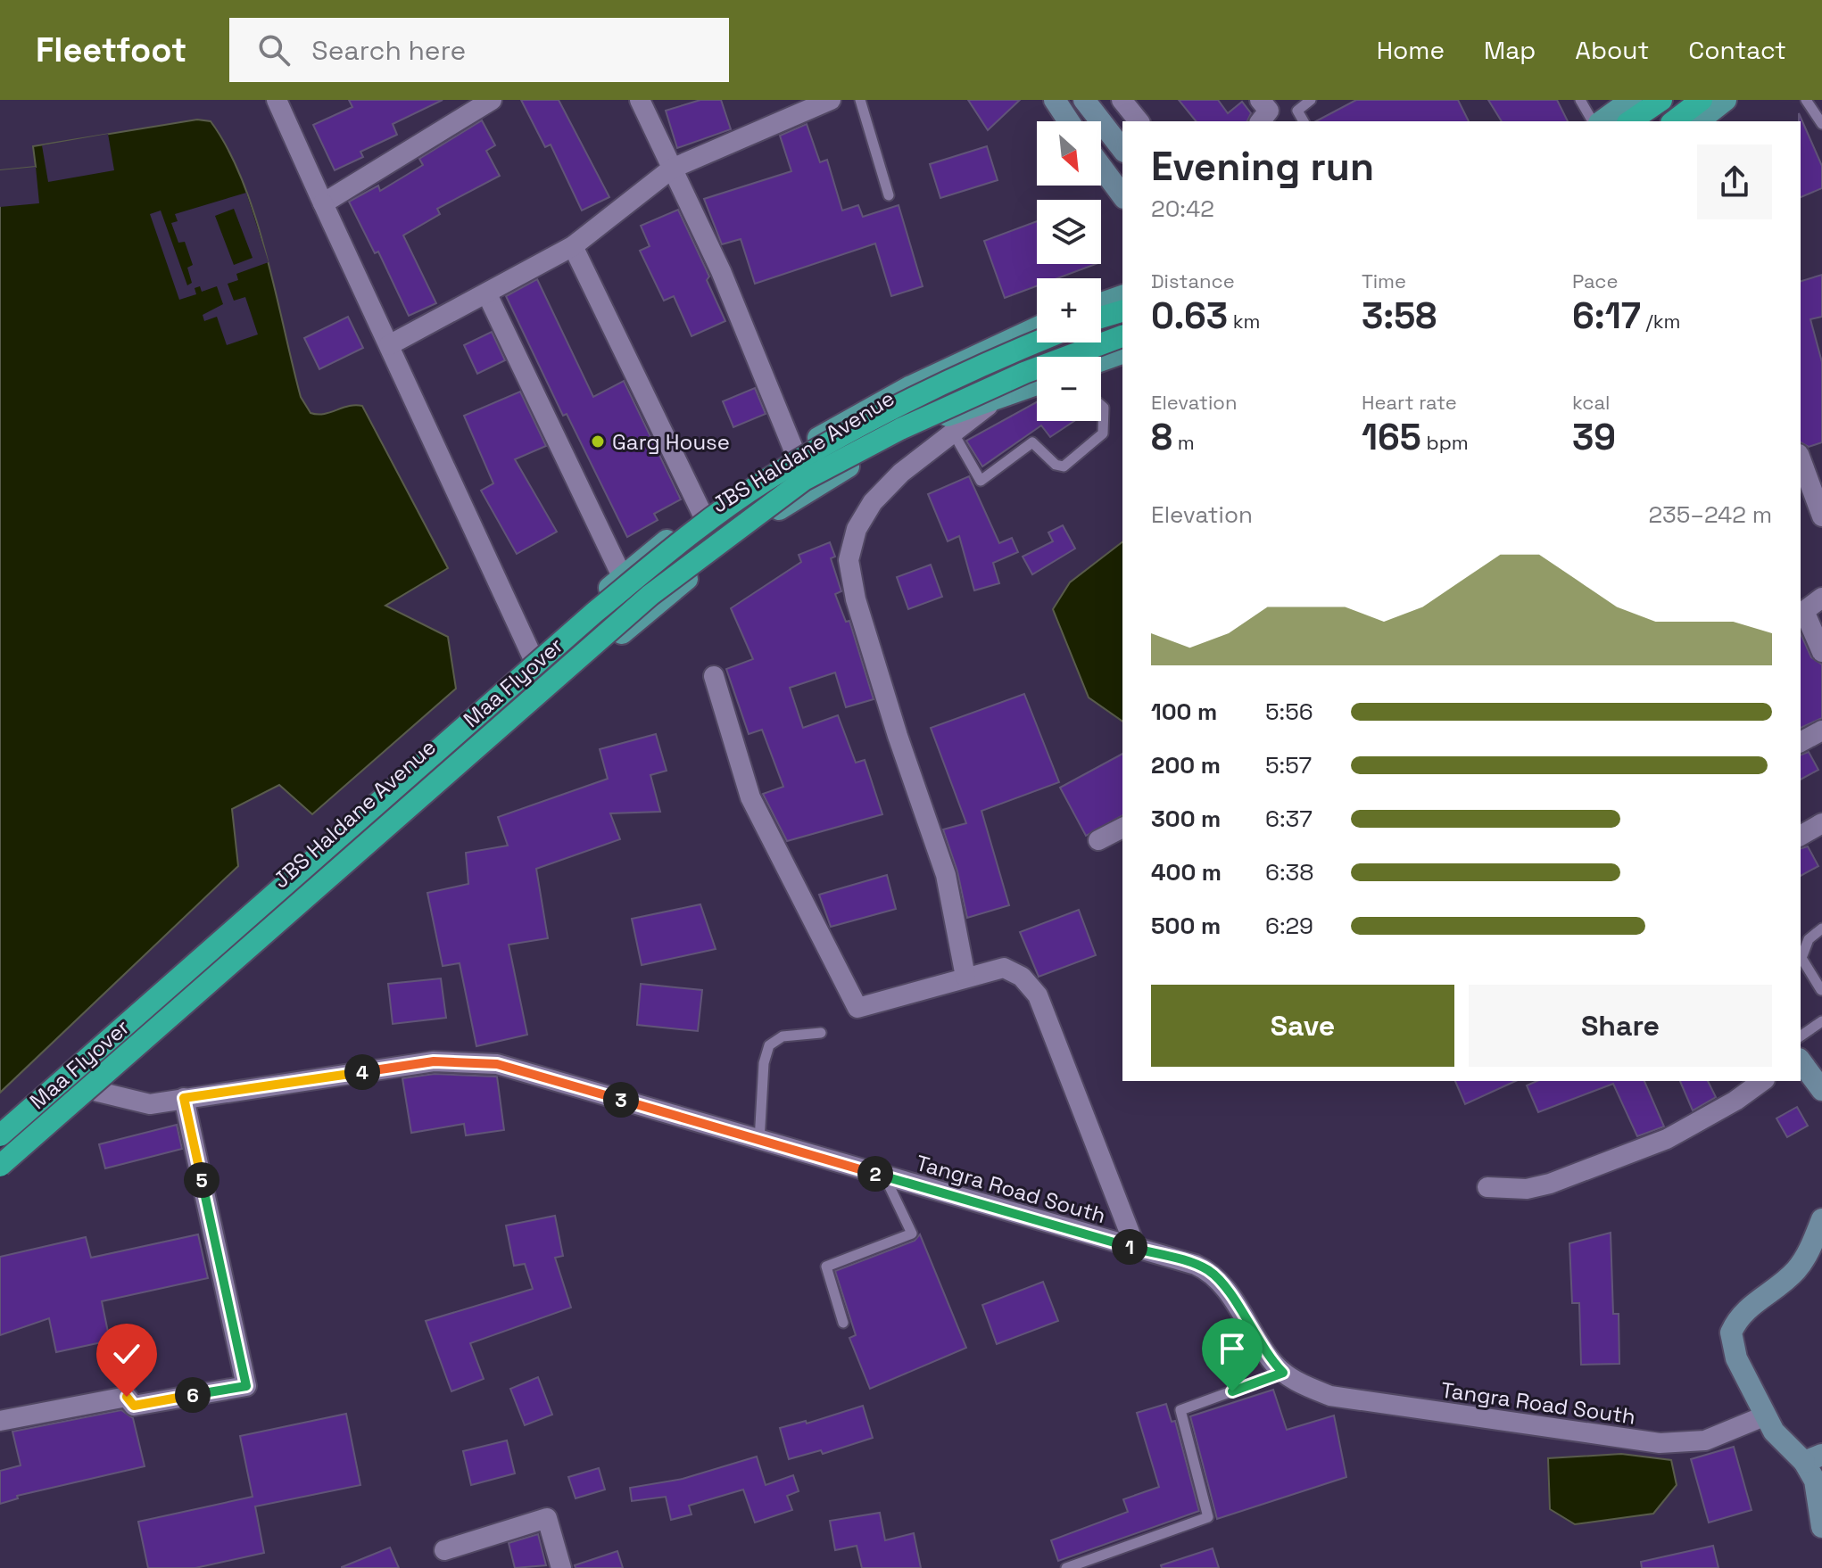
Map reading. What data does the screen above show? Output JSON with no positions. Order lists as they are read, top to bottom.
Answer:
{
  "streets": {
    "highway": ["Maa Flyover"],
    "main road": ["JBS Haldane Avenue"],
    "street": ["Tangra Road South"]
  },
  "crossings": [
    ["JBS Haldane Avenue", "Tangra Road South"]
  ],
  "places": ["Garg House"],
  "north": "bottom right",
  "page": {
    "header": "Fleetfoot",
    "search": "Search here",
    "nav": [
      "Home",
      "Map",
      "About",
      "Contact"
    ],
    "map_buttons": ["+", "−"],
    "heading": ["Evening run", "20:42"],
    "stats": [
      ["Distance", "0.63 km"],
      ["Time", "3:58"],
      ["Pace", "6:17 /km"],
      ["Elevation", "8 m"],
      ["Heart rate", "165 bpm"],
      ["kcal", "39"]
    ],
    "chart": ["Elevation", "235–242 m"],
    "list": [
      {
        "name": "100 m",
        "note": "5:56"
      },
      {
        "name": "200 m",
        "note": "5:57"
      },
      {
        "name": "300 m",
        "note": "6:37"
      },
      {
        "name": "400 m",
        "note": "6:38"
      },
      {
        "name": "500 m",
        "note": "6:29"
      }
    ],
    "buttons": ["Save", "Share"],
    "pins": [
      "4",
      "3",
      "2",
      "5",
      "1",
      "6"
    ]
  }
}
